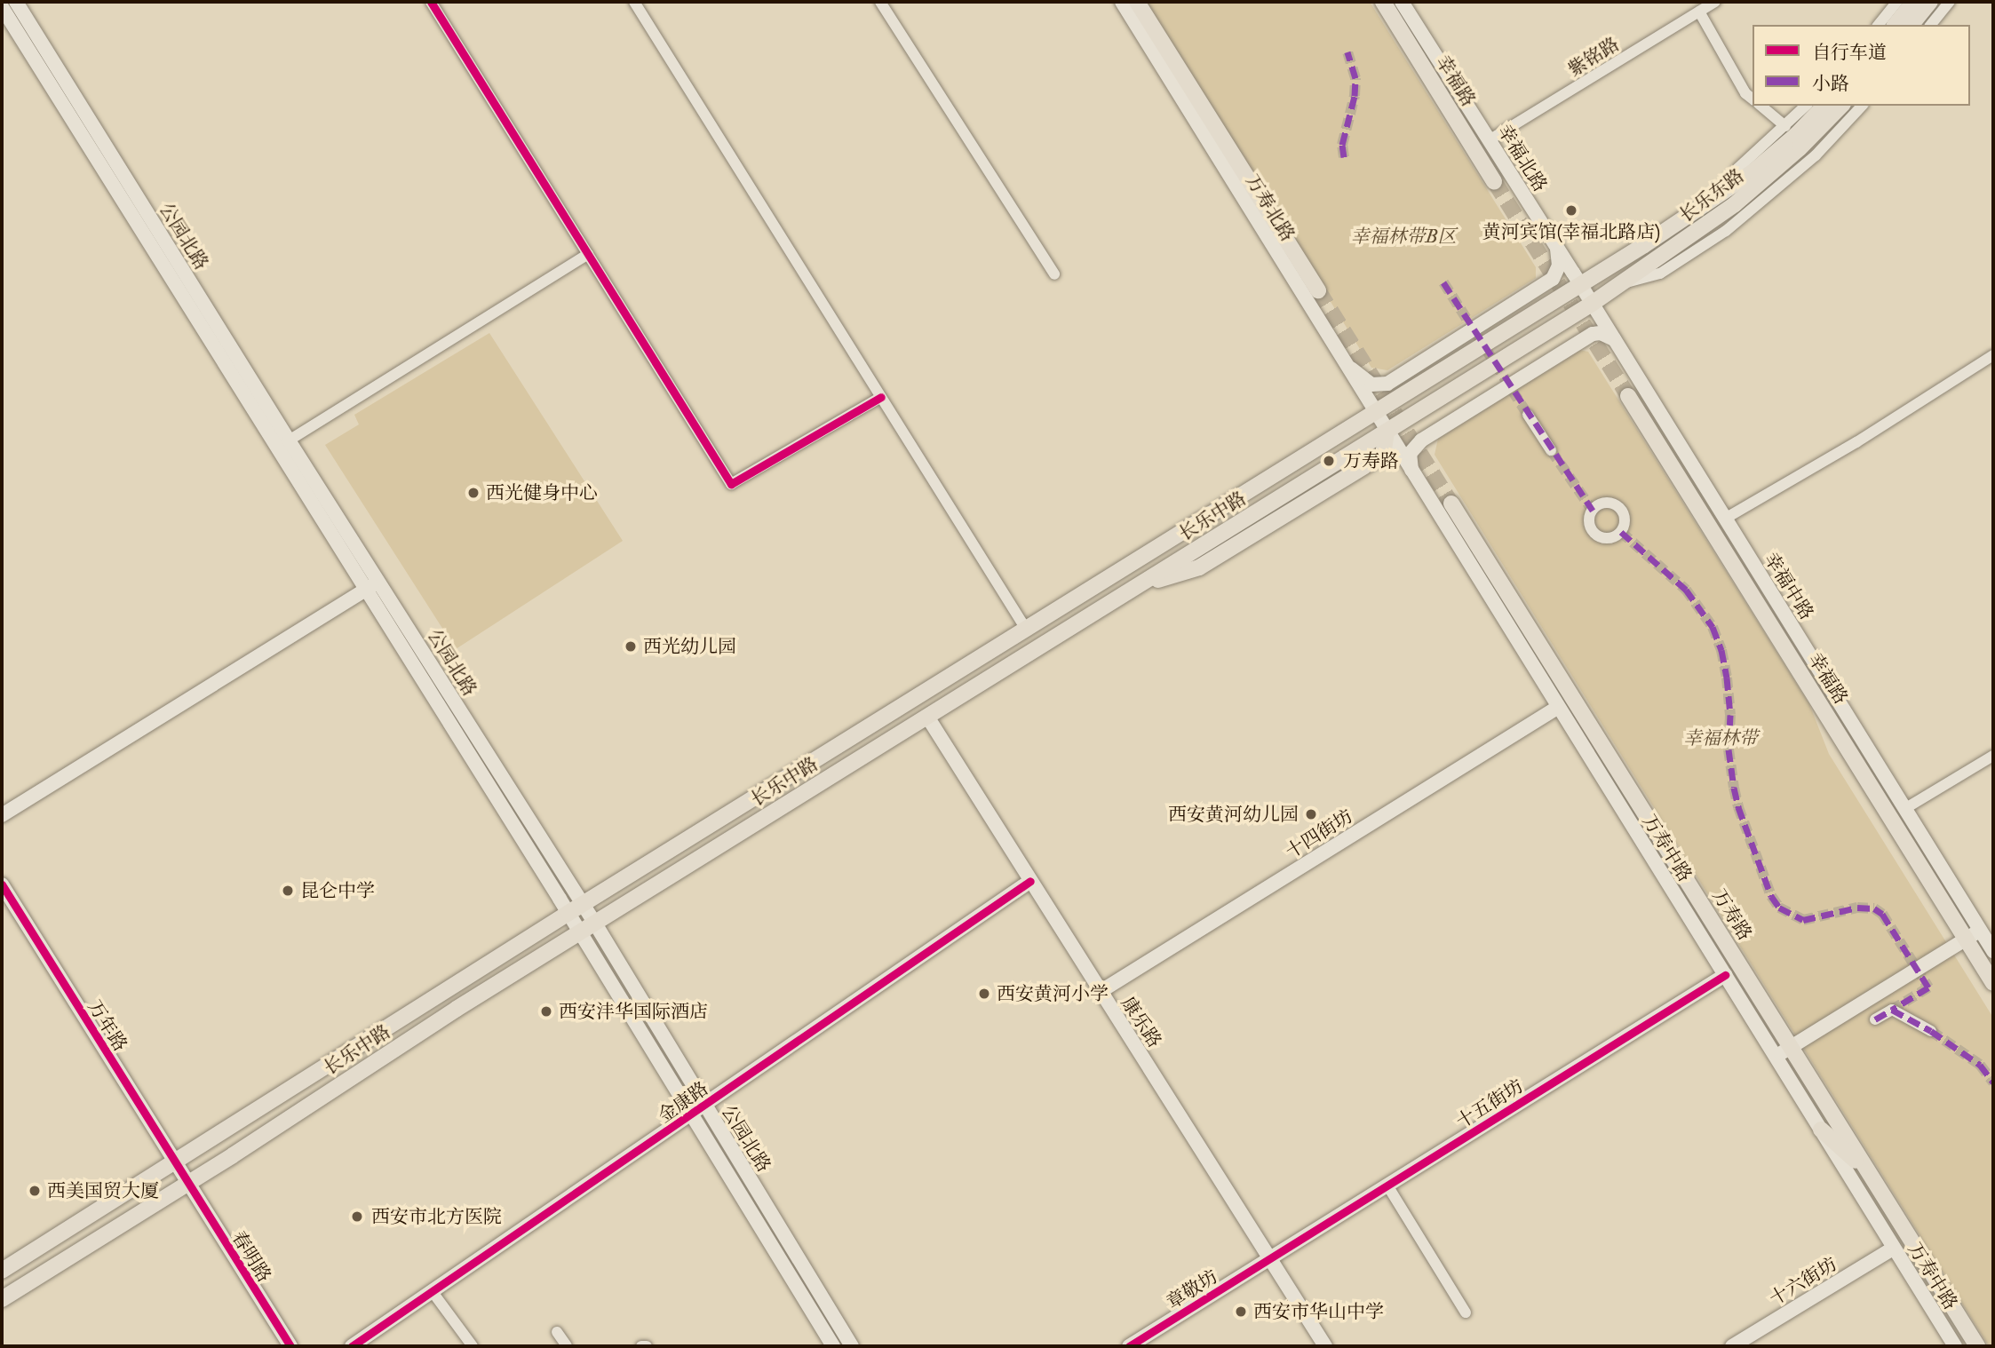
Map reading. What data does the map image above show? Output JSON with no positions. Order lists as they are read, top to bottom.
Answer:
{
  "streets": {
    "main road": [
      "幸福路",
      "幸福北路",
      "长乐东路",
      "万寿北路",
      "公园北路",
      "长乐中路",
      "幸福中路",
      "十四街坊",
      "万寿中路",
      "万寿路",
      "康乐路",
      "万年路",
      "金康路",
      "十五街坊",
      "春明路",
      "十六街坊",
      "章敬坊"
    ],
    "street": ["紫铭路"]
  },
  "crossings": [
    ["紫铭路", "幸福北路"],
    ["幸福北路", "长乐东路"],
    ["幸福北路", "长乐中路"],
    ["幸福北路", "幸福中路"],
    ["长乐东路", "长乐中路"],
    ["长乐东路", "幸福中路"],
    ["万寿北路", "长乐中路"],
    ["万寿北路", "万寿中路"],
    ["公园北路", "长乐中路"],
    ["公园北路", "金康路"],
    ["长乐中路", "幸福中路"],
    ["长乐中路", "万寿中路"],
    ["长乐中路", "康乐路"],
    ["长乐中路", "万年路"],
    ["长乐中路", "春明路"],
    ["十四街坊", "万寿中路"],
    ["十四街坊", "康乐路"],
    ["万寿中路", "十五街坊"],
    ["万寿中路", "十六街坊"],
    ["康乐路", "金康路"],
    ["康乐路", "十五街坊"],
    ["康乐路", "章敬坊"],
    ["万年路", "春明路"],
    ["十五街坊", "章敬坊"]
  ],
  "parks": ["幸福林带B区", "幸福林带"],
  "places": [
    "黄河宾馆(幸福北路店)",
    "万寿路",
    "西光健身中心",
    "西光幼儿园",
    "西安黄河幼儿园",
    "昆仑中学",
    "西安黄河小学",
    "西安沣华国际酒店",
    "西美国贸大厦",
    "西安市北方医院",
    "西安市华山中学"
  ],
  "legend": ["自行车道", "小路"]
}
